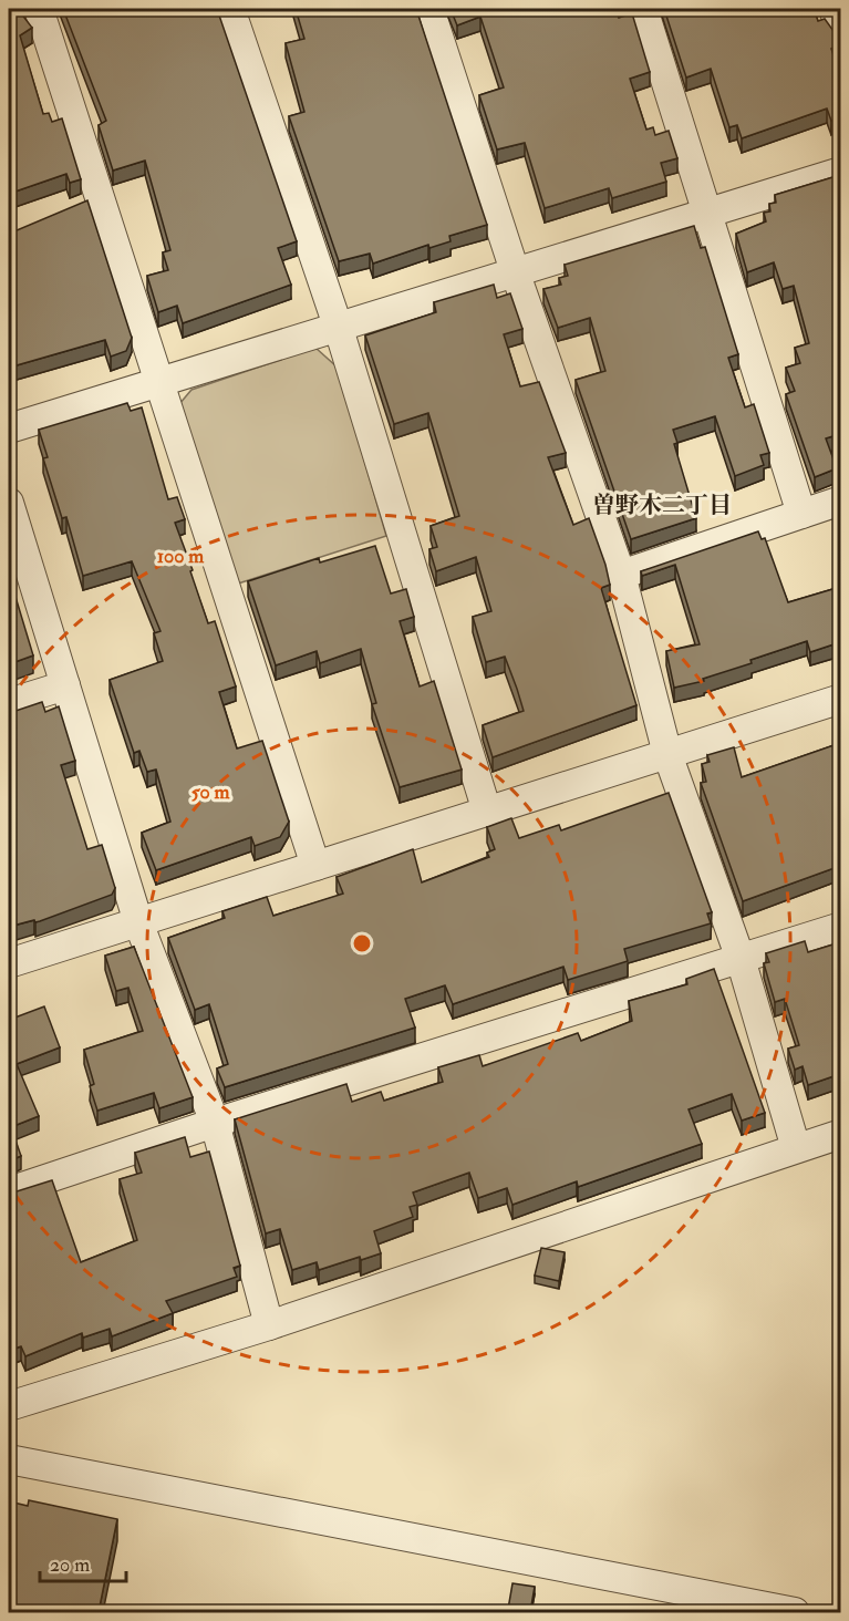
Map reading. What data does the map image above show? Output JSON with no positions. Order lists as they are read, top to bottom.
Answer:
{
  "districts": ["曽野木二丁目"],
  "scale_bar": "20 m",
  "rings": ["100 m", "50 m"]
}
